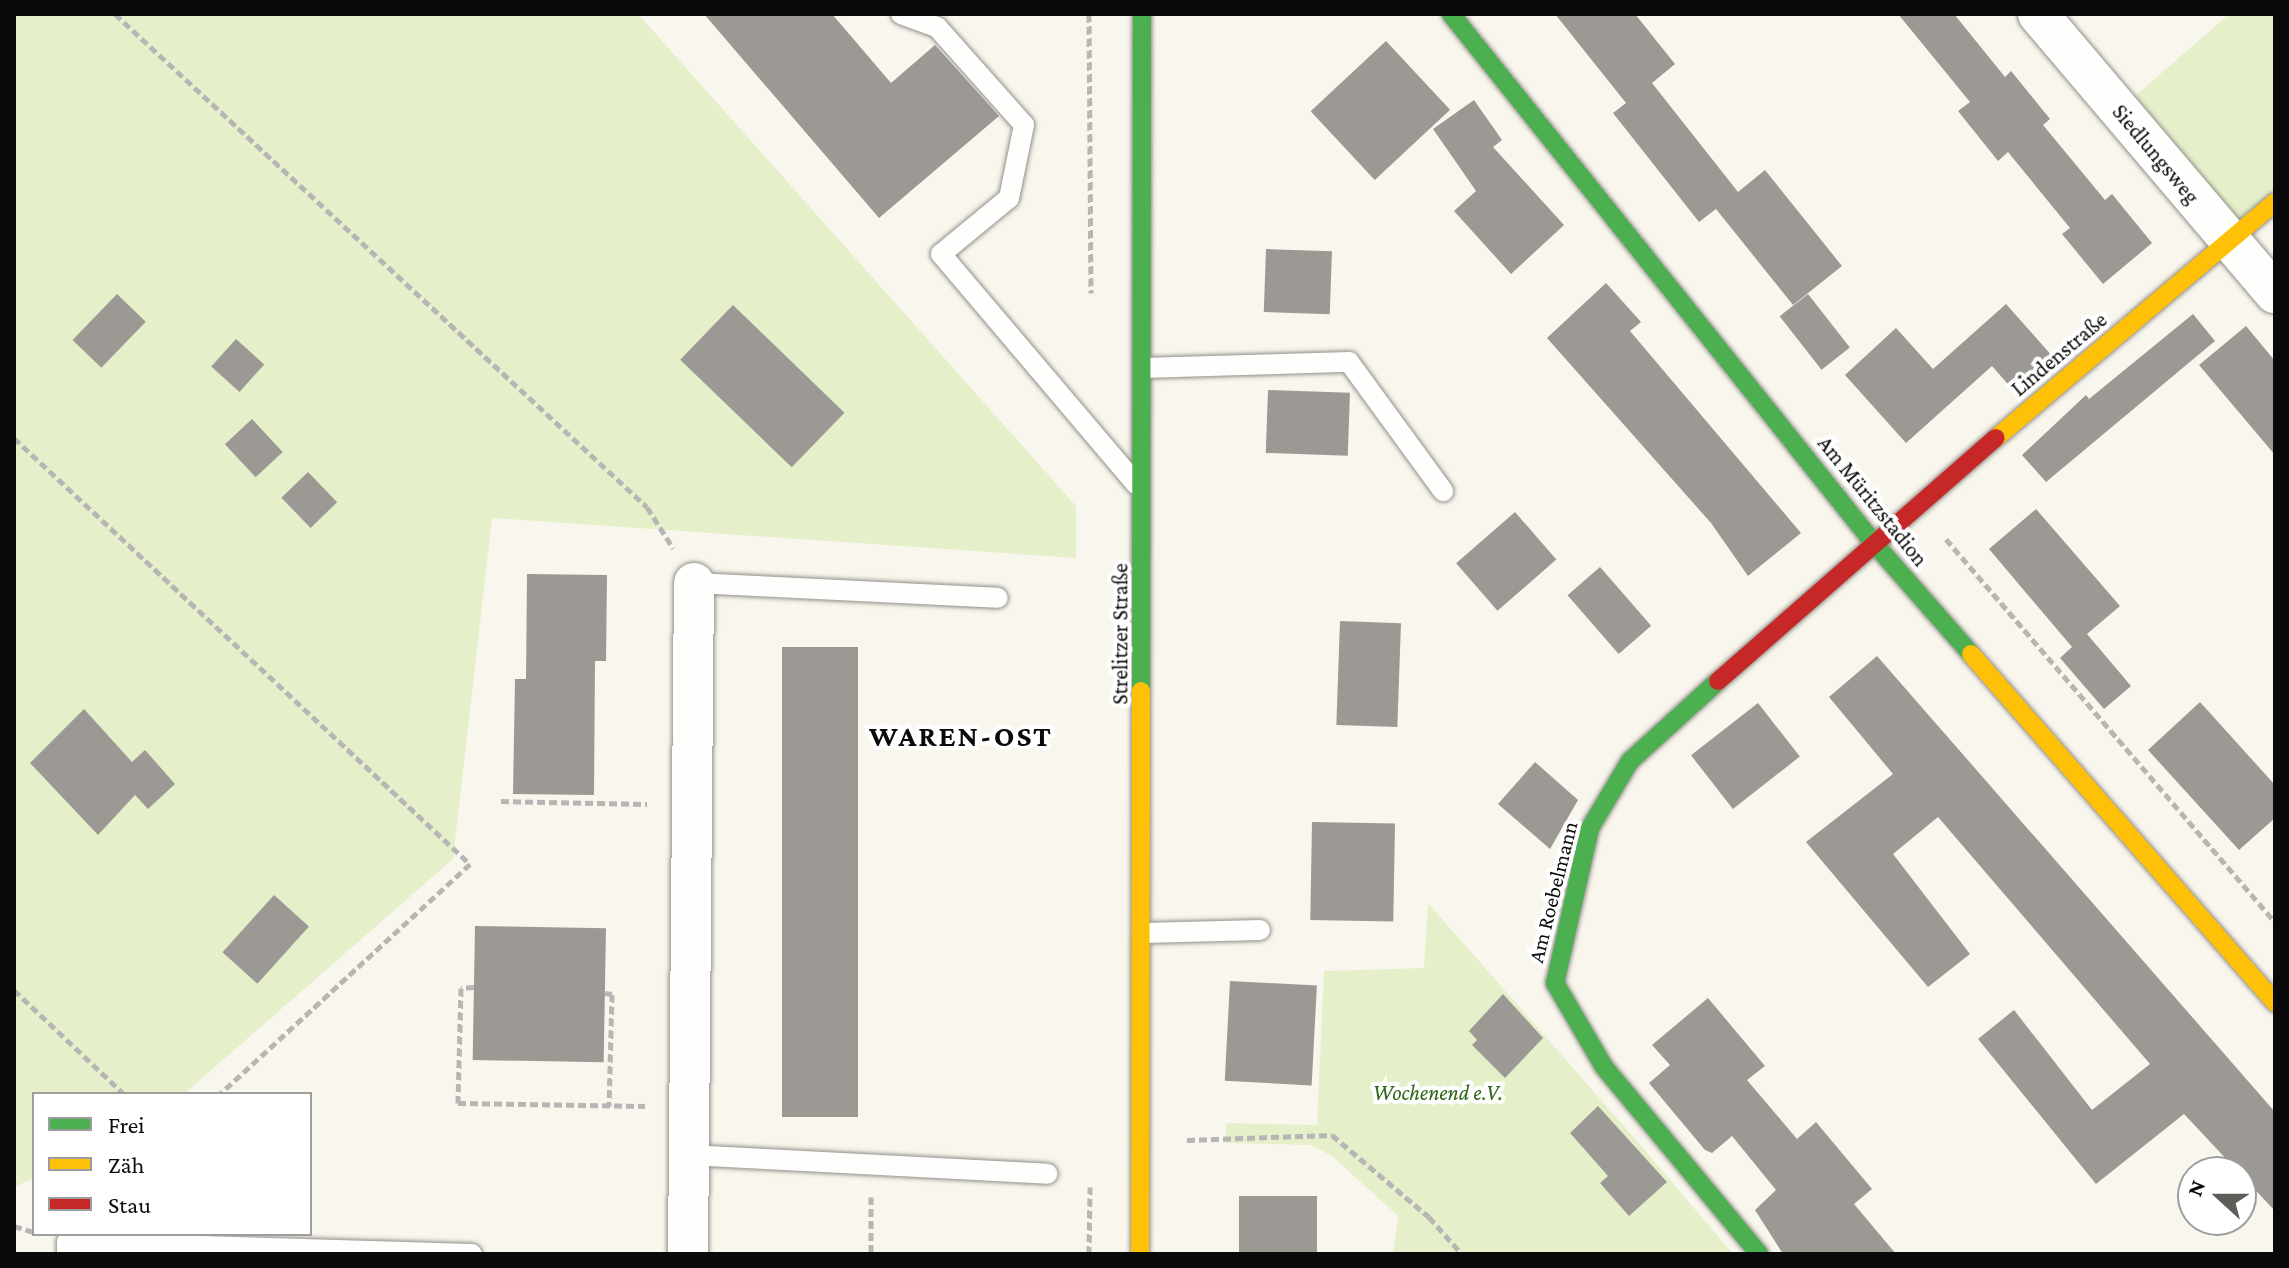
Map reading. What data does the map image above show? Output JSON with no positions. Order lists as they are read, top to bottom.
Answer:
{
  "streets": {
    "street": [
      "Siedlungsweg",
      "Lindenstraße",
      "Am Müritzstadion",
      "Strelitzer Straße",
      "Am Roebelmann"
    ]
  },
  "crossings": [
    ["Siedlungsweg", "Lindenstraße"],
    ["Lindenstraße", "Am Müritzstadion"],
    ["Lindenstraße", "Am Roebelmann"],
    ["Am Müritzstadion", "Am Roebelmann"]
  ],
  "districts": ["WAREN-OST"],
  "parks": ["Wochenend e.V."],
  "legend": ["Frei", "Zäh", "Stau"],
  "north": "left"
}
